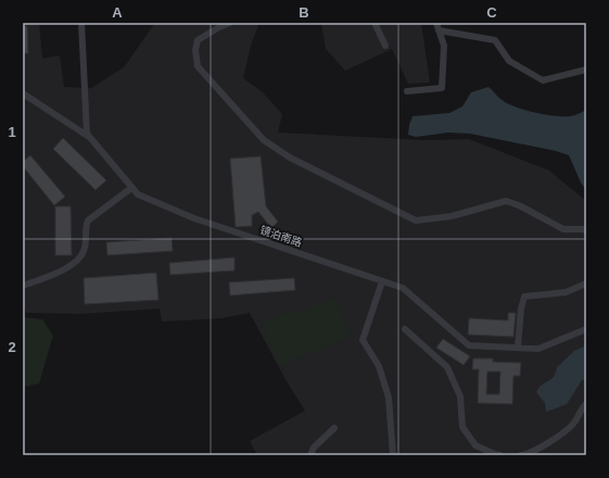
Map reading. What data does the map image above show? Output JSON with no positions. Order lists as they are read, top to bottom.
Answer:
{
  "streets": {
    "street": ["镜泊南路"]
  },
  "grid": {
    "columns": ["A", "B", "C"],
    "rows": ["1", "2"]
  }
}
